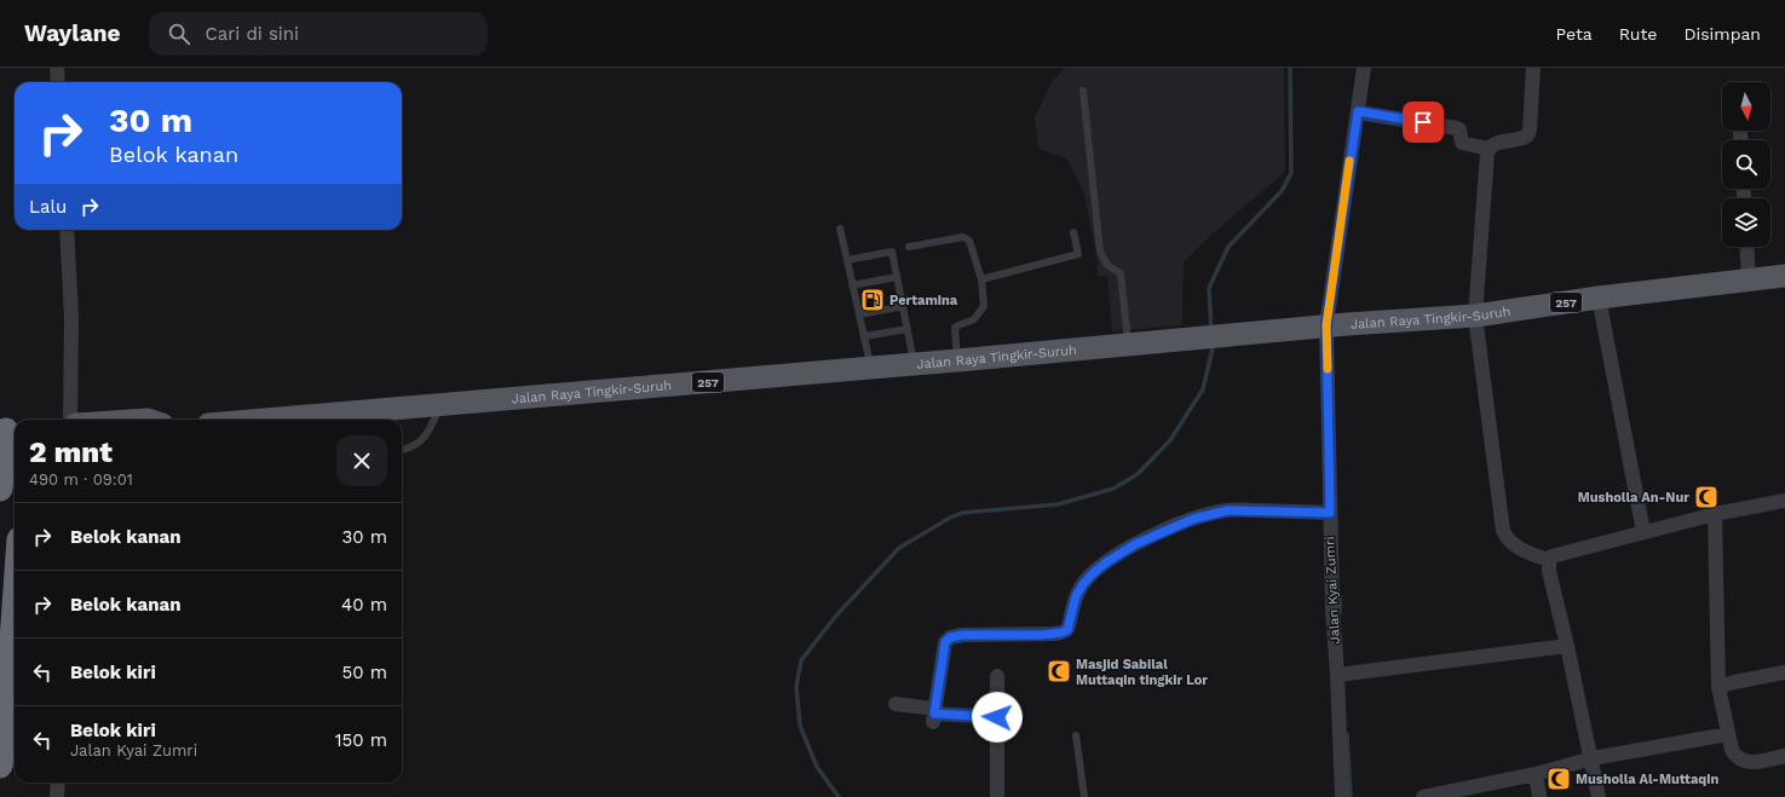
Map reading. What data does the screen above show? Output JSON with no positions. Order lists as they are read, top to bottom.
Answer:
{
  "streets": {
    "main road": ["257", "Jalan Raya Tingkir-Suruh"],
    "street": ["Jalan Kyai Zumri"]
  },
  "crossings": [
    ["Jalan Raya Tingkir-Suruh", "Jalan Kyai Zumri"]
  ],
  "places": {
    "fuel station": ["Pertamina"],
    "mosque": ["Musholla An-Nur", "Masjid Sabilal Muttaqin tingkir Lor", "Musholla Al-Muttaqin"]
  },
  "north": "bottom",
  "page": {
    "header": "Waylane",
    "search": "Cari di sini",
    "nav": ["Peta", "Rute", "Disimpan"],
    "turn": ["30 m", "Belok kanan"],
    "then": "Lalu",
    "heading": ["2 mnt", "490 m · 09:01"],
    "list": [
      {
        "name": "Belok kanan",
        "value": "30 m"
      },
      {
        "name": "Belok kanan",
        "value": "40 m"
      },
      {
        "name": "Belok kiri",
        "value": "50 m"
      },
      {
        "name": "Belok kiri",
        "note": "Jalan Kyai Zumri",
        "value": "150 m"
      }
    ]
  }
}
